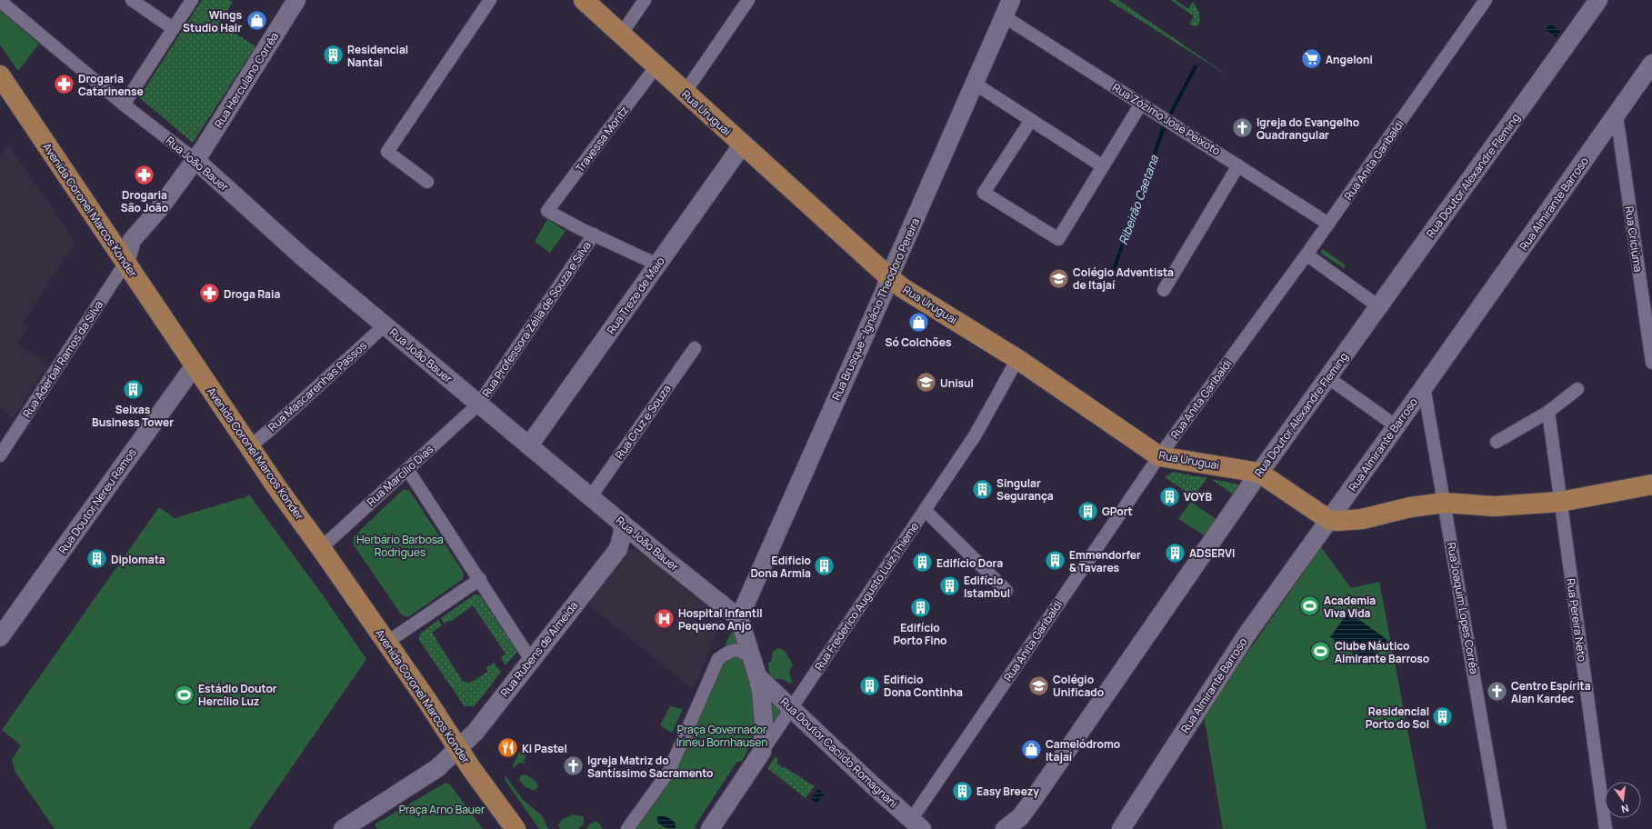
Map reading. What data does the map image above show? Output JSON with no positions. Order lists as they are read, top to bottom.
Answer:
{
  "streets": {
    "main road": ["Rua Uruguai", "Avenida Coronel Marcos Konder"],
    "street": [
      "Rua Herculano Corrêa",
      "Rua Zózimo José Peixoto",
      "Travessa Moritz",
      "Rua Anita Garibaldi",
      "Rua João Bauer",
      "Rua Doutor Alexandre Fleming",
      "Rua Almirante Barroso",
      "Rua Criciúma",
      "Rua Treze de Maio",
      "Rua Brusque - Ignácio Theodoro Pereira",
      "Rua Professora Zélia de Souza e Silva",
      "Rua Aderbal Ramos da Silva",
      "Rua Mascarenhas Passos",
      "Rua Cruz e Souza",
      "Rua Marcílio Dias",
      "Rua Doutor Nereu Ramos",
      "Rua Frederico Augusto Luiz Thieme",
      "Rua Joaquim Lopes Corrêa",
      "Rua Pereira Neto",
      "Rua Rubens de Almeida",
      "Rua Doutor Cacildo Romagnani"
    ]
  },
  "crossings": [
    ["Rua Herculano Corrêa", "Rua João Bauer"],
    ["Rua Herculano Corrêa", "Avenida Coronel Marcos Konder"],
    ["Rua Herculano Corrêa", "Rua Aderbal Ramos da Silva"],
    ["Rua Uruguai", "Travessa Moritz"],
    ["Rua Uruguai", "Rua Anita Garibaldi"],
    ["Rua Uruguai", "Rua Doutor Alexandre Fleming"],
    ["Rua Uruguai", "Rua Almirante Barroso"],
    ["Rua Uruguai", "Rua Treze de Maio"],
    ["Rua Uruguai", "Rua Brusque - Ignácio Theodoro Pereira"],
    ["Rua Uruguai", "Rua Frederico Augusto Luiz Thieme"],
    ["Rua Zózimo José Peixoto", "Rua Anita Garibaldi"],
    ["Rua Zózimo José Peixoto", "Rua Brusque - Ignácio Theodoro Pereira"],
    ["Travessa Moritz", "Rua Professora Zélia de Souza e Silva"],
    ["Rua Anita Garibaldi", "Rua Doutor Cacildo Romagnani"],
    ["Rua João Bauer", "Rua Treze de Maio"],
    ["Rua João Bauer", "Rua Brusque - Ignácio Theodoro Pereira"],
    ["Rua João Bauer", "Rua Professora Zélia de Souza e Silva"],
    ["Rua João Bauer", "Rua Mascarenhas Passos"],
    ["Rua João Bauer", "Rua Cruz e Souza"],
    ["Rua João Bauer", "Rua Marcílio Dias"],
    ["Rua João Bauer", "Rua Rubens de Almeida"],
    ["Rua Almirante Barroso", "Rua Criciúma"],
    ["Rua Almirante Barroso", "Rua Joaquim Lopes Corrêa"],
    ["Avenida Coronel Marcos Konder", "Rua Aderbal Ramos da Silva"],
    ["Avenida Coronel Marcos Konder", "Rua Mascarenhas Passos"],
    ["Avenida Coronel Marcos Konder", "Rua Marcílio Dias"],
    ["Avenida Coronel Marcos Konder", "Rua Doutor Nereu Ramos"],
    ["Avenida Coronel Marcos Konder", "Rua Rubens de Almeida"],
    ["Rua Professora Zélia de Souza e Silva", "Rua Marcílio Dias"],
    ["Rua Frederico Augusto Luiz Thieme", "Rua Doutor Cacildo Romagnani"]
  ],
  "water": ["Ribeirão Caetana"],
  "parks": ["Herbário Barbosa Rodrigues", "Praça Governador Irineu Bornhausen", "Praça Arno Bauer"],
  "places": {
    "shop": ["Wings Studio Hair", "Só Colchões", "Camelódromo Itajaí"],
    "building": [
      "Residencial Nantai",
      "Seixas Business Tower",
      "Singular Segurança",
      "VOYB",
      "GPort",
      "ADSERVI",
      "Diplomata",
      "Emmendorfer & Tavares",
      "Edifício Dora",
      "Edificio Dona Armia",
      "Edifício Istambul",
      "Edifício Porto Fino",
      "Edificio Dona Continha",
      "Residencial Porto do Sol",
      "Easy Breezy"
    ],
    "supermarket": ["Angeloni"],
    "pharmacy": ["Drogaria Catarinense", "Drogaria São João", "Droga Raia"],
    "church": ["Igreja do Evangelho Quadrangular", "Centro Espírita Alan Kardec", "Igreja Matriz do Santíssimo Sacramento"],
    "school or university": ["Colégio Adventista de Itajaí", "Unisul", "Colégio Unificado"],
    "sports": ["Academia Viva Vida", "Clube Náutico Almirante Barroso", "Estádio Doutor Hercílio Luz"],
    "hospital": ["Hospital Infantil Pequeno Anjo"],
    "restaurant": ["Ki Pastel"]
  },
  "north": "bottom"
}
